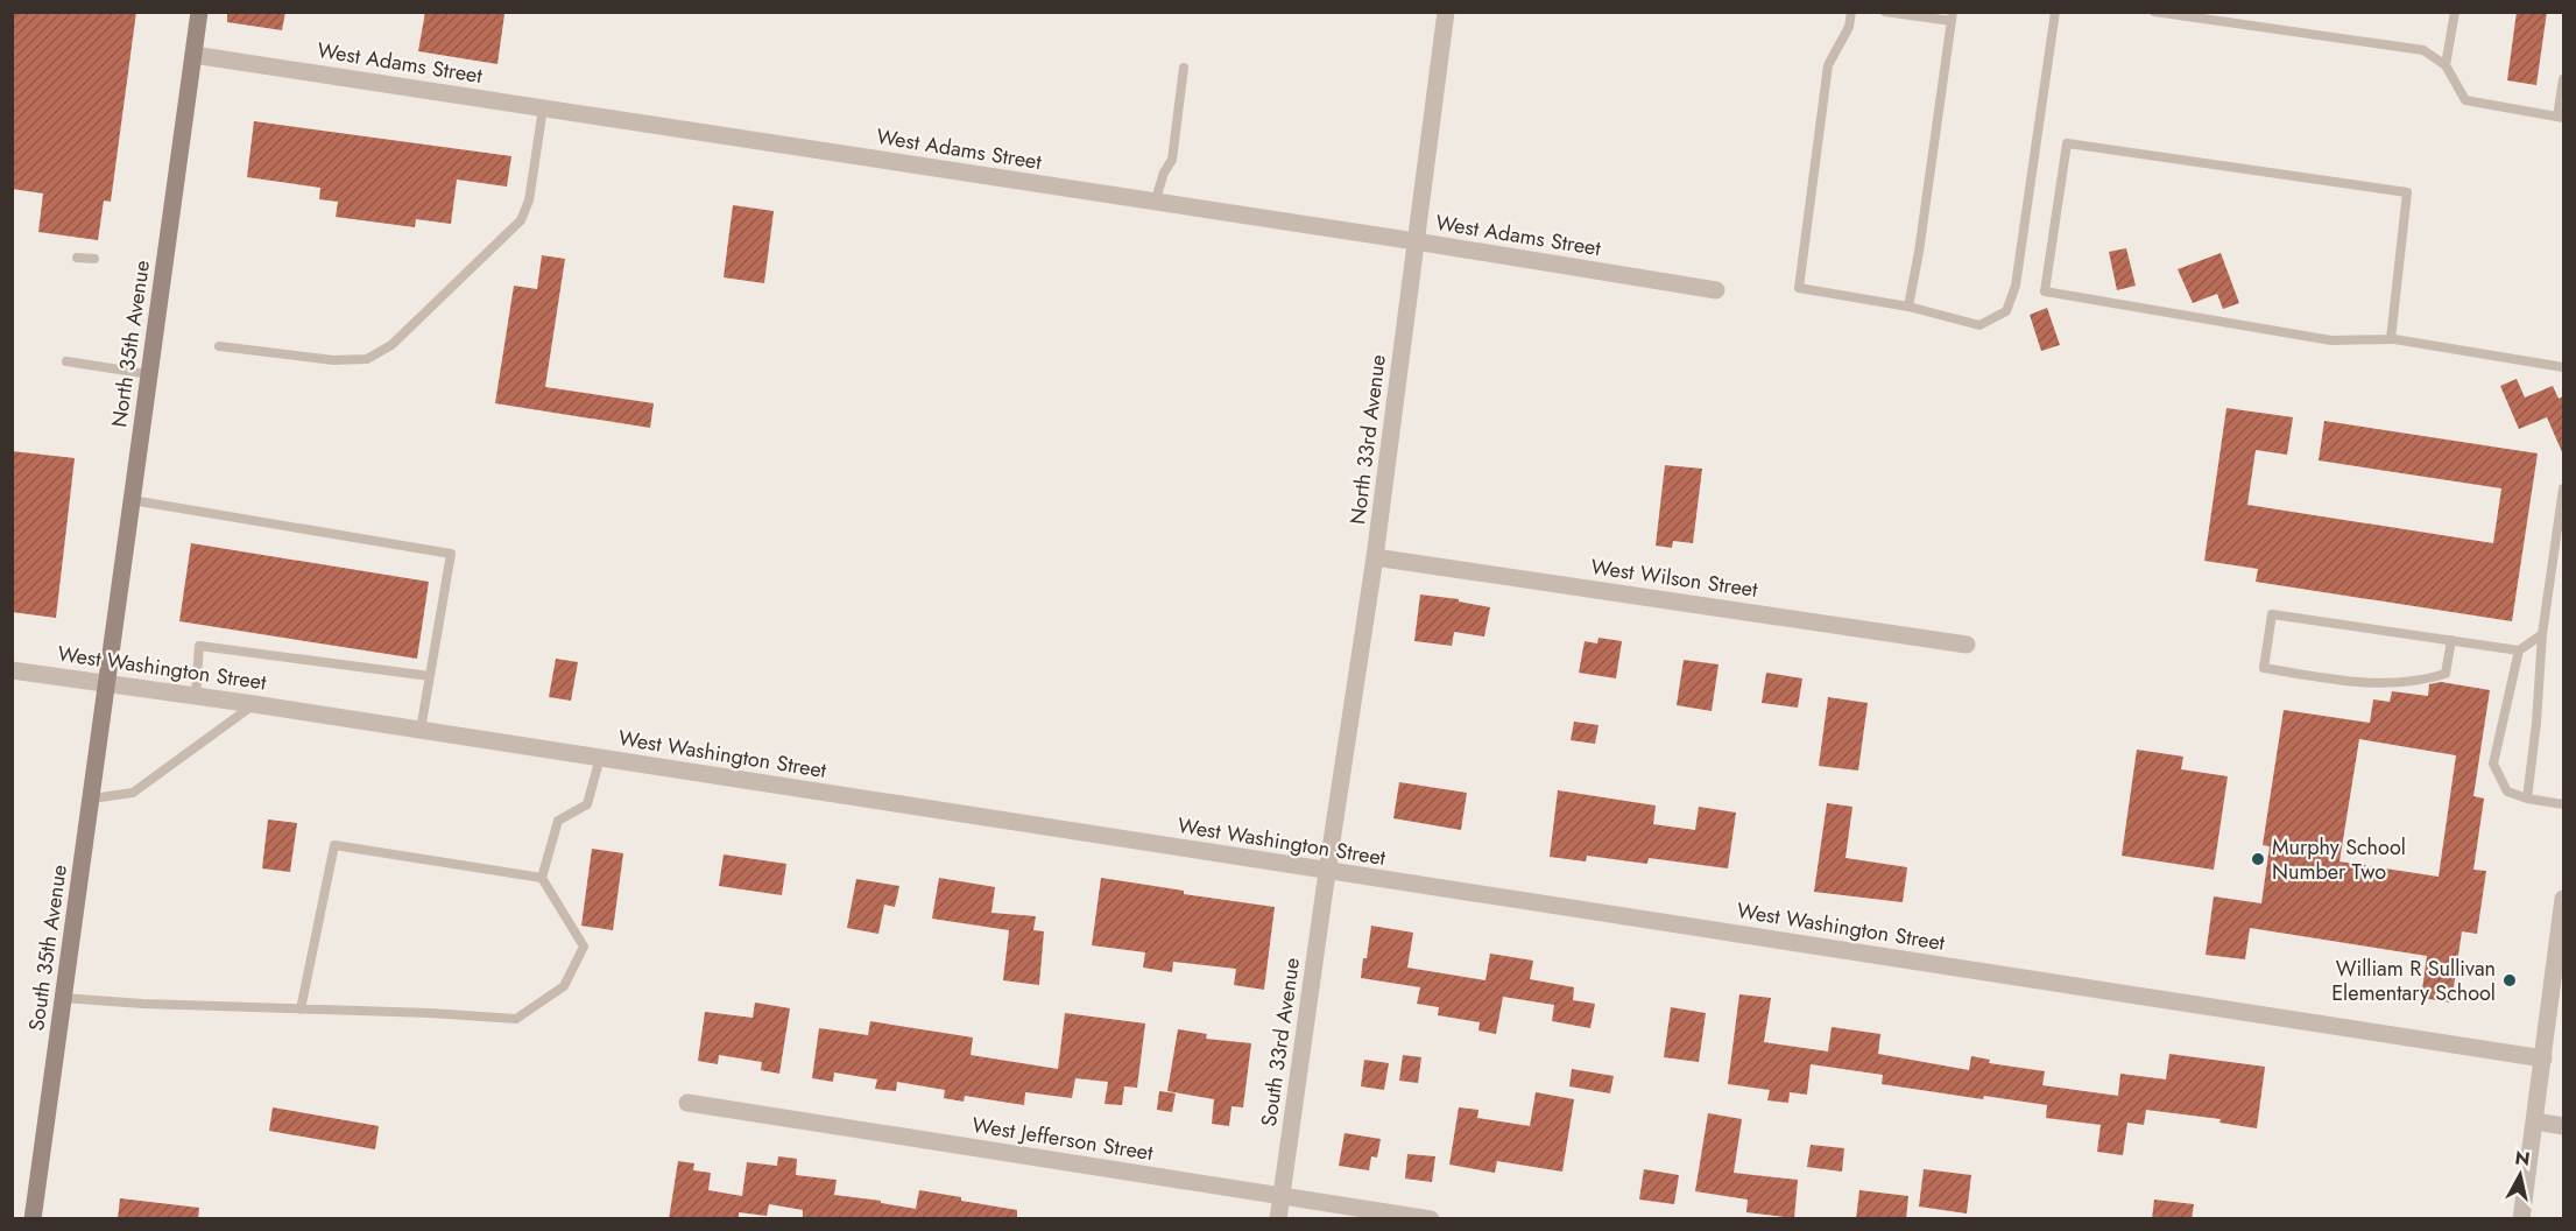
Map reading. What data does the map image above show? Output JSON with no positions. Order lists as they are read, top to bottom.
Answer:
{
  "streets": {
    "main road": ["North 35th Avenue", "South 35th Avenue"],
    "street": [
      "West Adams Street",
      "North 33rd Avenue",
      "West Wilson Street",
      "West Washington Street",
      "South 33rd Avenue",
      "West Jefferson Street"
    ]
  },
  "crossings": [
    ["West Adams Street", "North 35th Avenue"],
    ["West Adams Street", "North 33rd Avenue"],
    ["North 35th Avenue", "West Washington Street"],
    ["North 35th Avenue", "South 35th Avenue"],
    ["North 33rd Avenue", "West Wilson Street"],
    ["North 33rd Avenue", "West Washington Street"],
    ["North 33rd Avenue", "South 33rd Avenue"],
    ["West Washington Street", "South 35th Avenue"],
    ["West Washington Street", "South 33rd Avenue"],
    ["South 33rd Avenue", "West Jefferson Street"]
  ],
  "places": ["Murphy School Number Two", "William R Sullivan Elementary School"],
  "north": "top"
}
